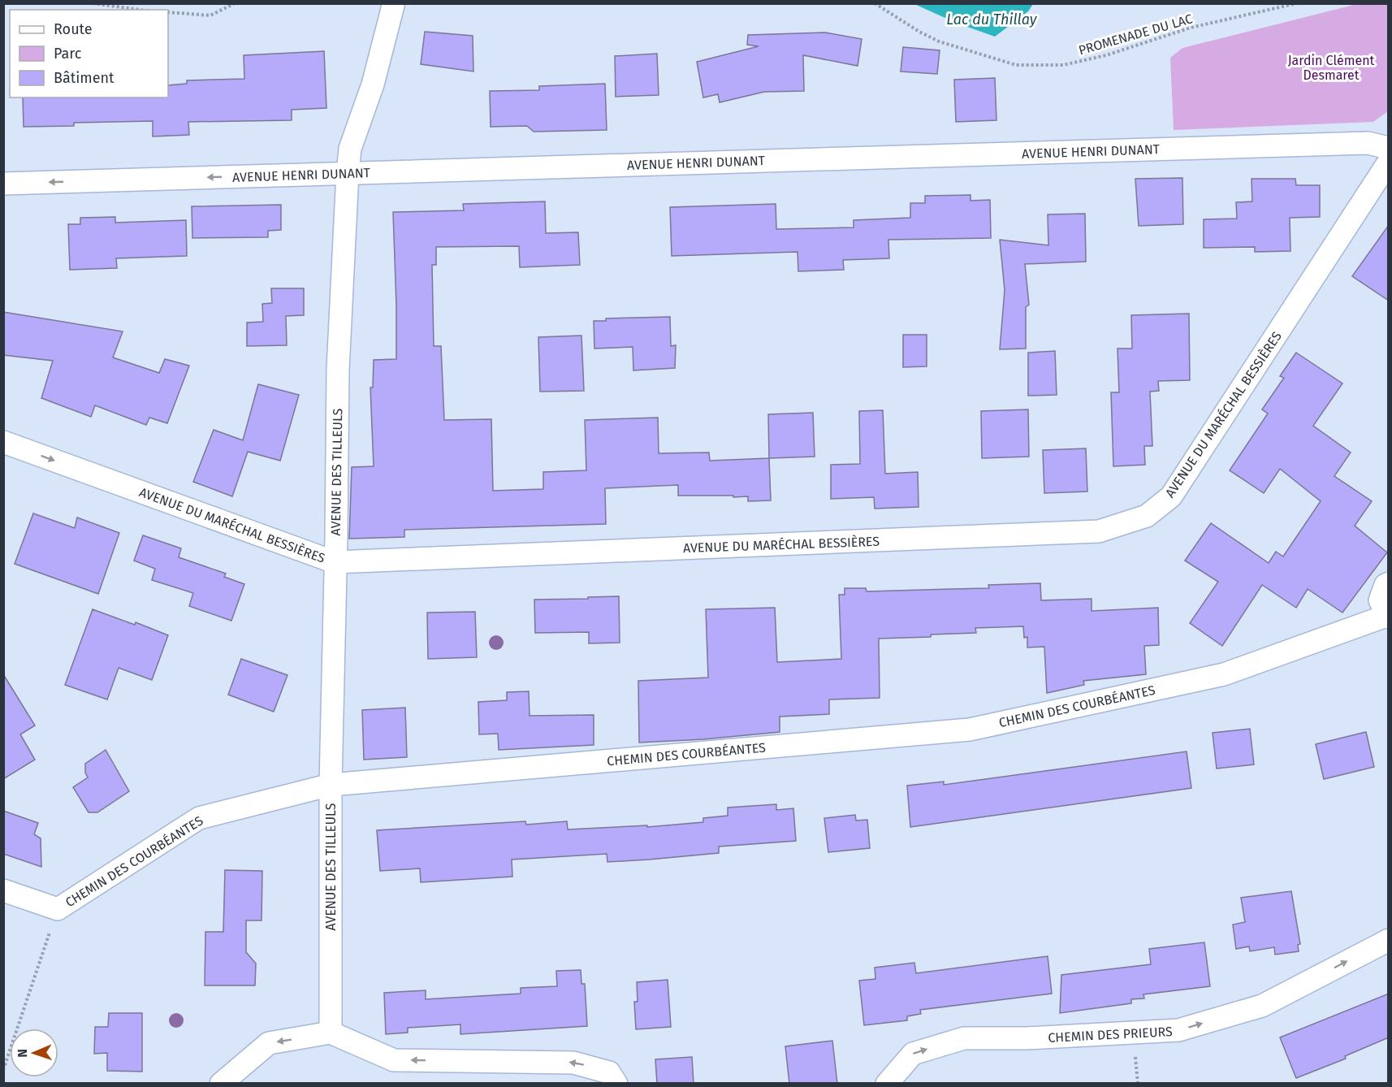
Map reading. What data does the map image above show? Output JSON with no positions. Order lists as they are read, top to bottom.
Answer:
{
  "streets": {
    "street": [
      "AVENUE HENRI DUNANT",
      "AVENUE DU MARÉCHAL BESSIÈRES",
      "AVENUE DES TILLEULS",
      "CHEMIN DES COURBÉANTES",
      "CHEMIN DES PRIEURS"
    ],
    "path": ["PROMENADE DU LAC"]
  },
  "crossings": [
    ["AVENUE HENRI DUNANT", "AVENUE DES TILLEULS"],
    ["AVENUE DU MARÉCHAL BESSIÈRES", "AVENUE DES TILLEULS"],
    ["AVENUE DES TILLEULS", "CHEMIN DES COURBÉANTES"]
  ],
  "one_way": ["CHEMIN DES PRIEURS"],
  "water": ["Lac du Thillay"],
  "parks": ["Jardin Clément Desmaret"],
  "legend": ["Route", "Parc", "Bâtiment"],
  "north": "left"
}
